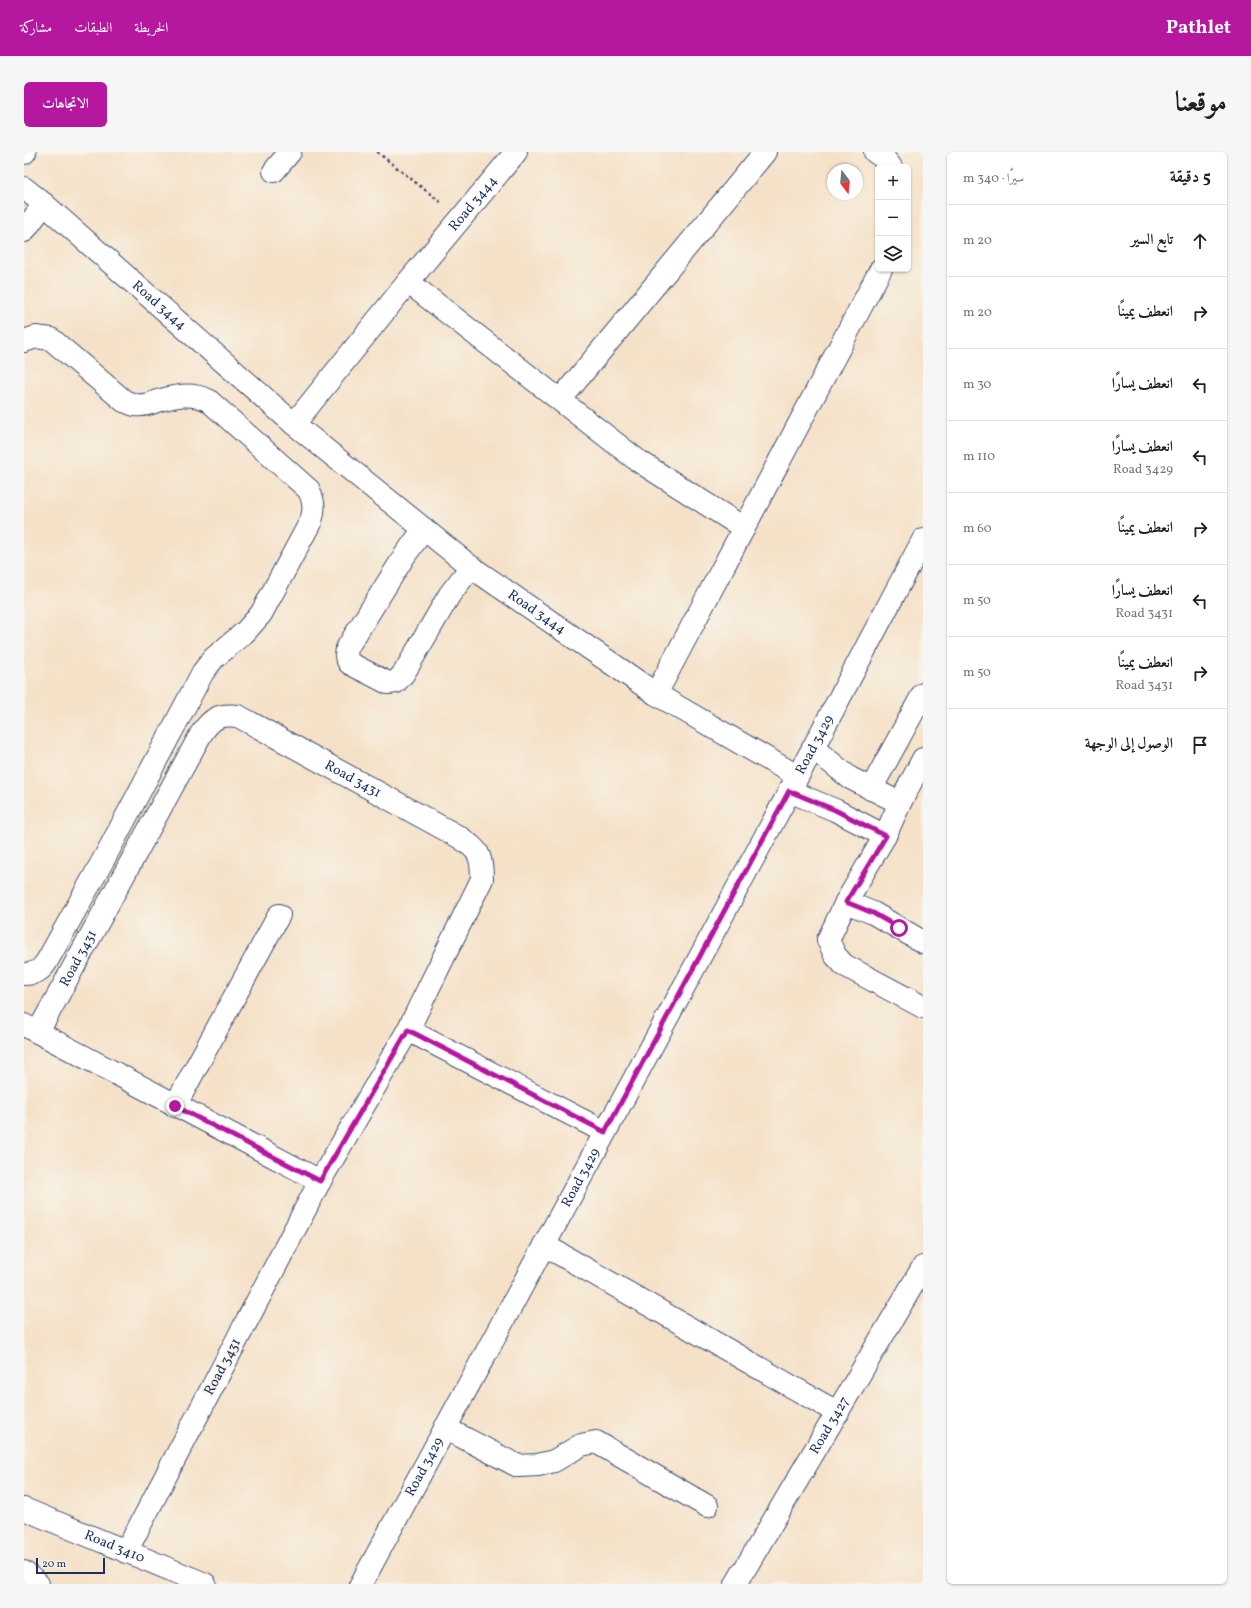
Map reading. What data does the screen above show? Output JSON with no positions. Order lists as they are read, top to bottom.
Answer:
{
  "streets": {
    "street": [
      "Road 3444",
      "Road 3429",
      "Road 3431",
      "Road 3427",
      "Road 3410"
    ]
  },
  "crossings": [
    ["Road 3444", "Road 3429"],
    ["Road 3431", "Road 3410"]
  ],
  "scale_bar": "20 m",
  "north": "bottom",
  "page": {
    "header": "Pathlet",
    "nav": ["الخريطة", "الطبقات", "مشاركة"],
    "title": "موقعنا",
    "buttons": "الاتجاهات",
    "heading": ["5 دقيقة", "سيرًا · 340 m"],
    "map_buttons": ["+", "−"],
    "list": [
      ["تابع السير", "20 m"],
      ["انعطف يمينًا", "20 m"],
      ["انعطف يسارًا", "30 m"],
      ["انعطف يسارًا", "Road 3429", "110 m"],
      ["انعطف يمينًا", "60 m"],
      ["انعطف يسارًا", "Road 3431", "50 m"],
      ["انعطف يمينًا", "Road 3431", "50 m"],
      "الوصول إلى الوجهة"
    ],
    "scale": "20 m"
  }
}
